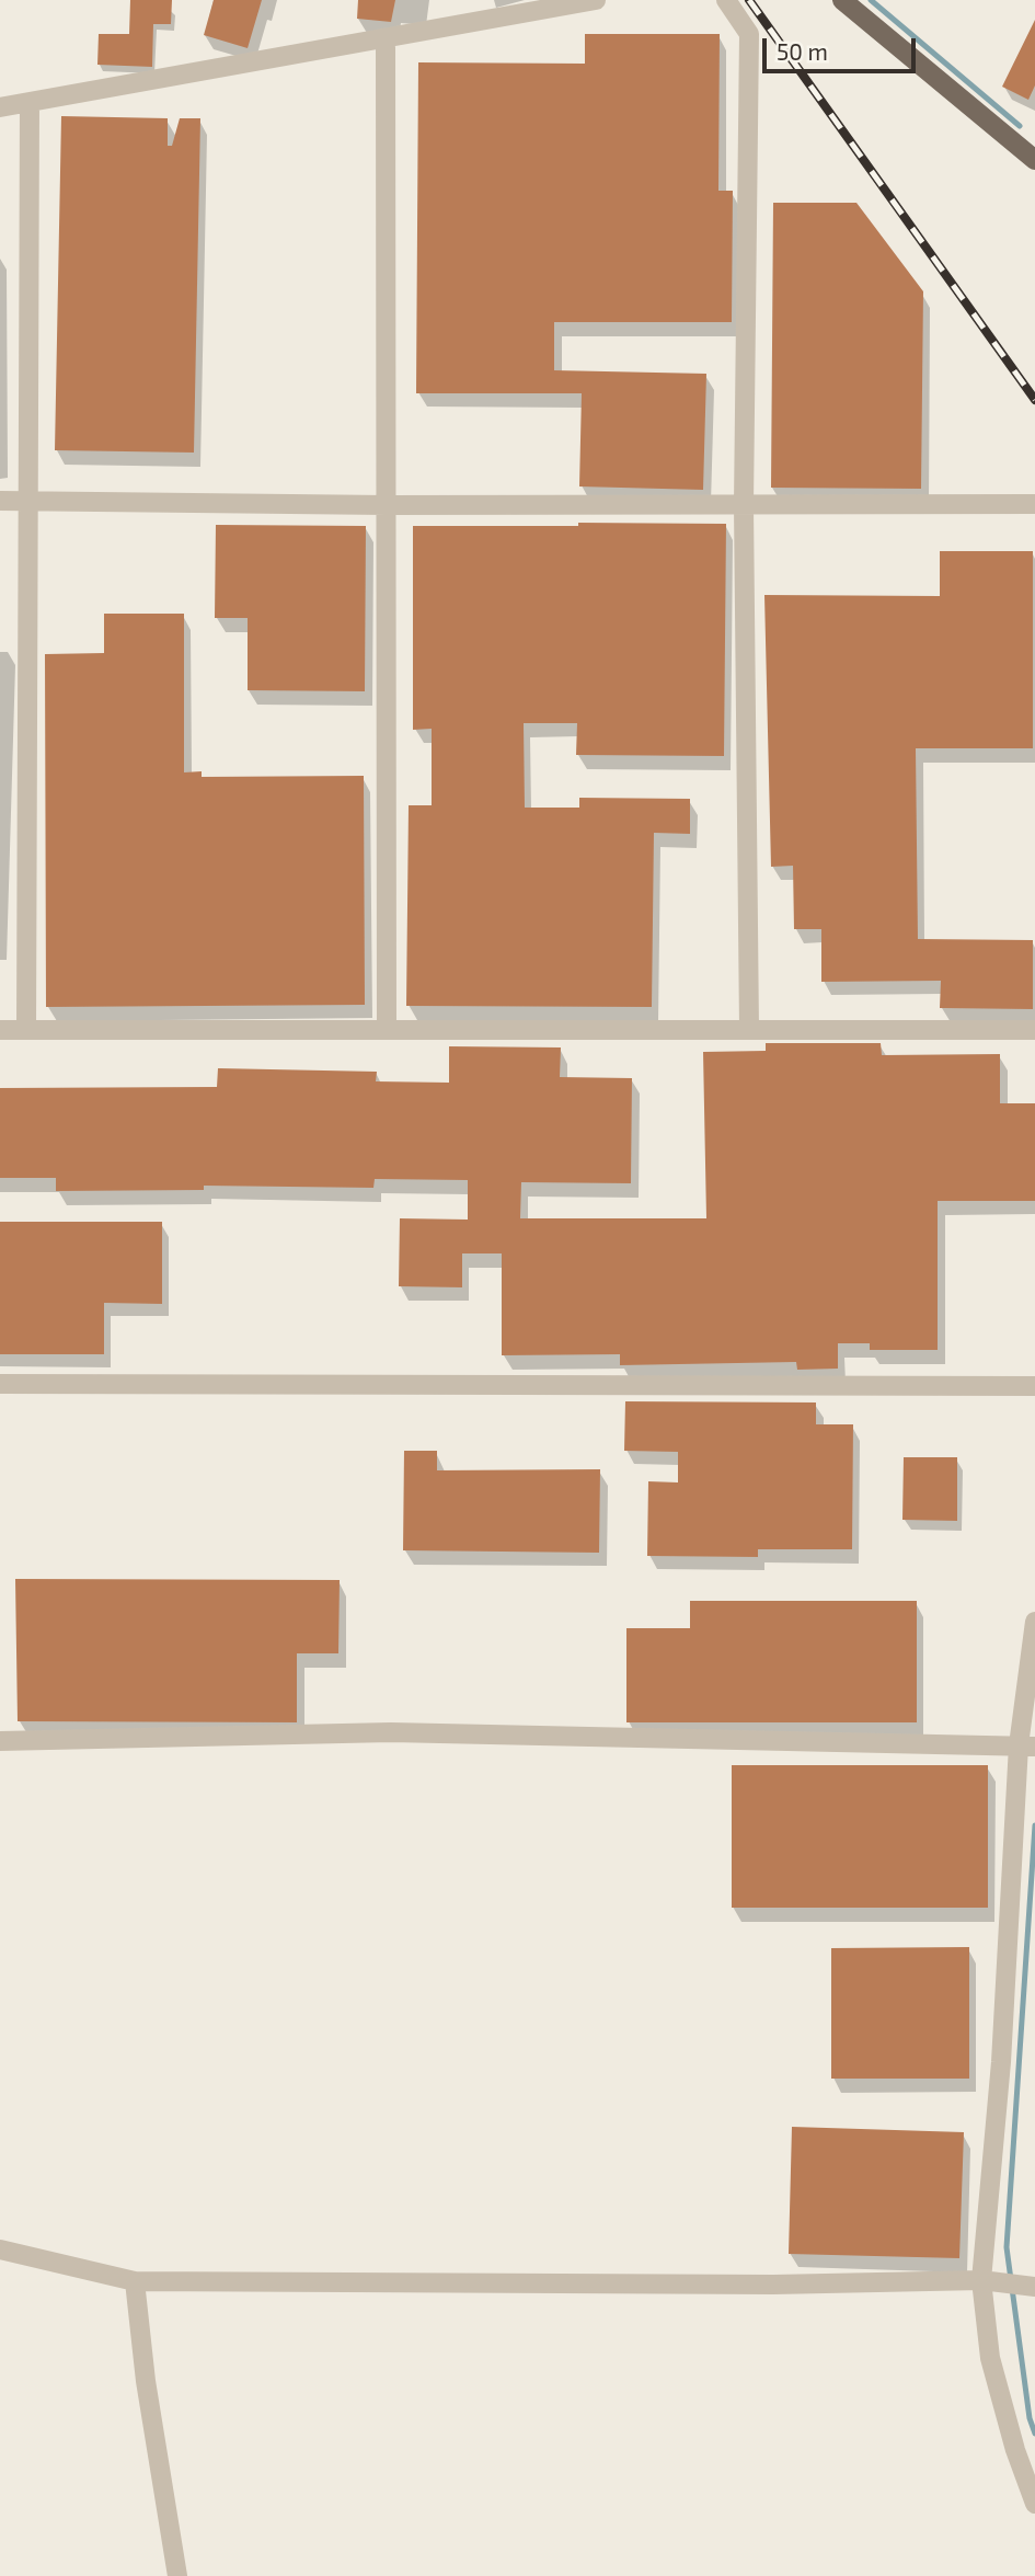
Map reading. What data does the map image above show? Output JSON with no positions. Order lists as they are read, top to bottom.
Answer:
{
  "scale_bar": "50 m"
}
